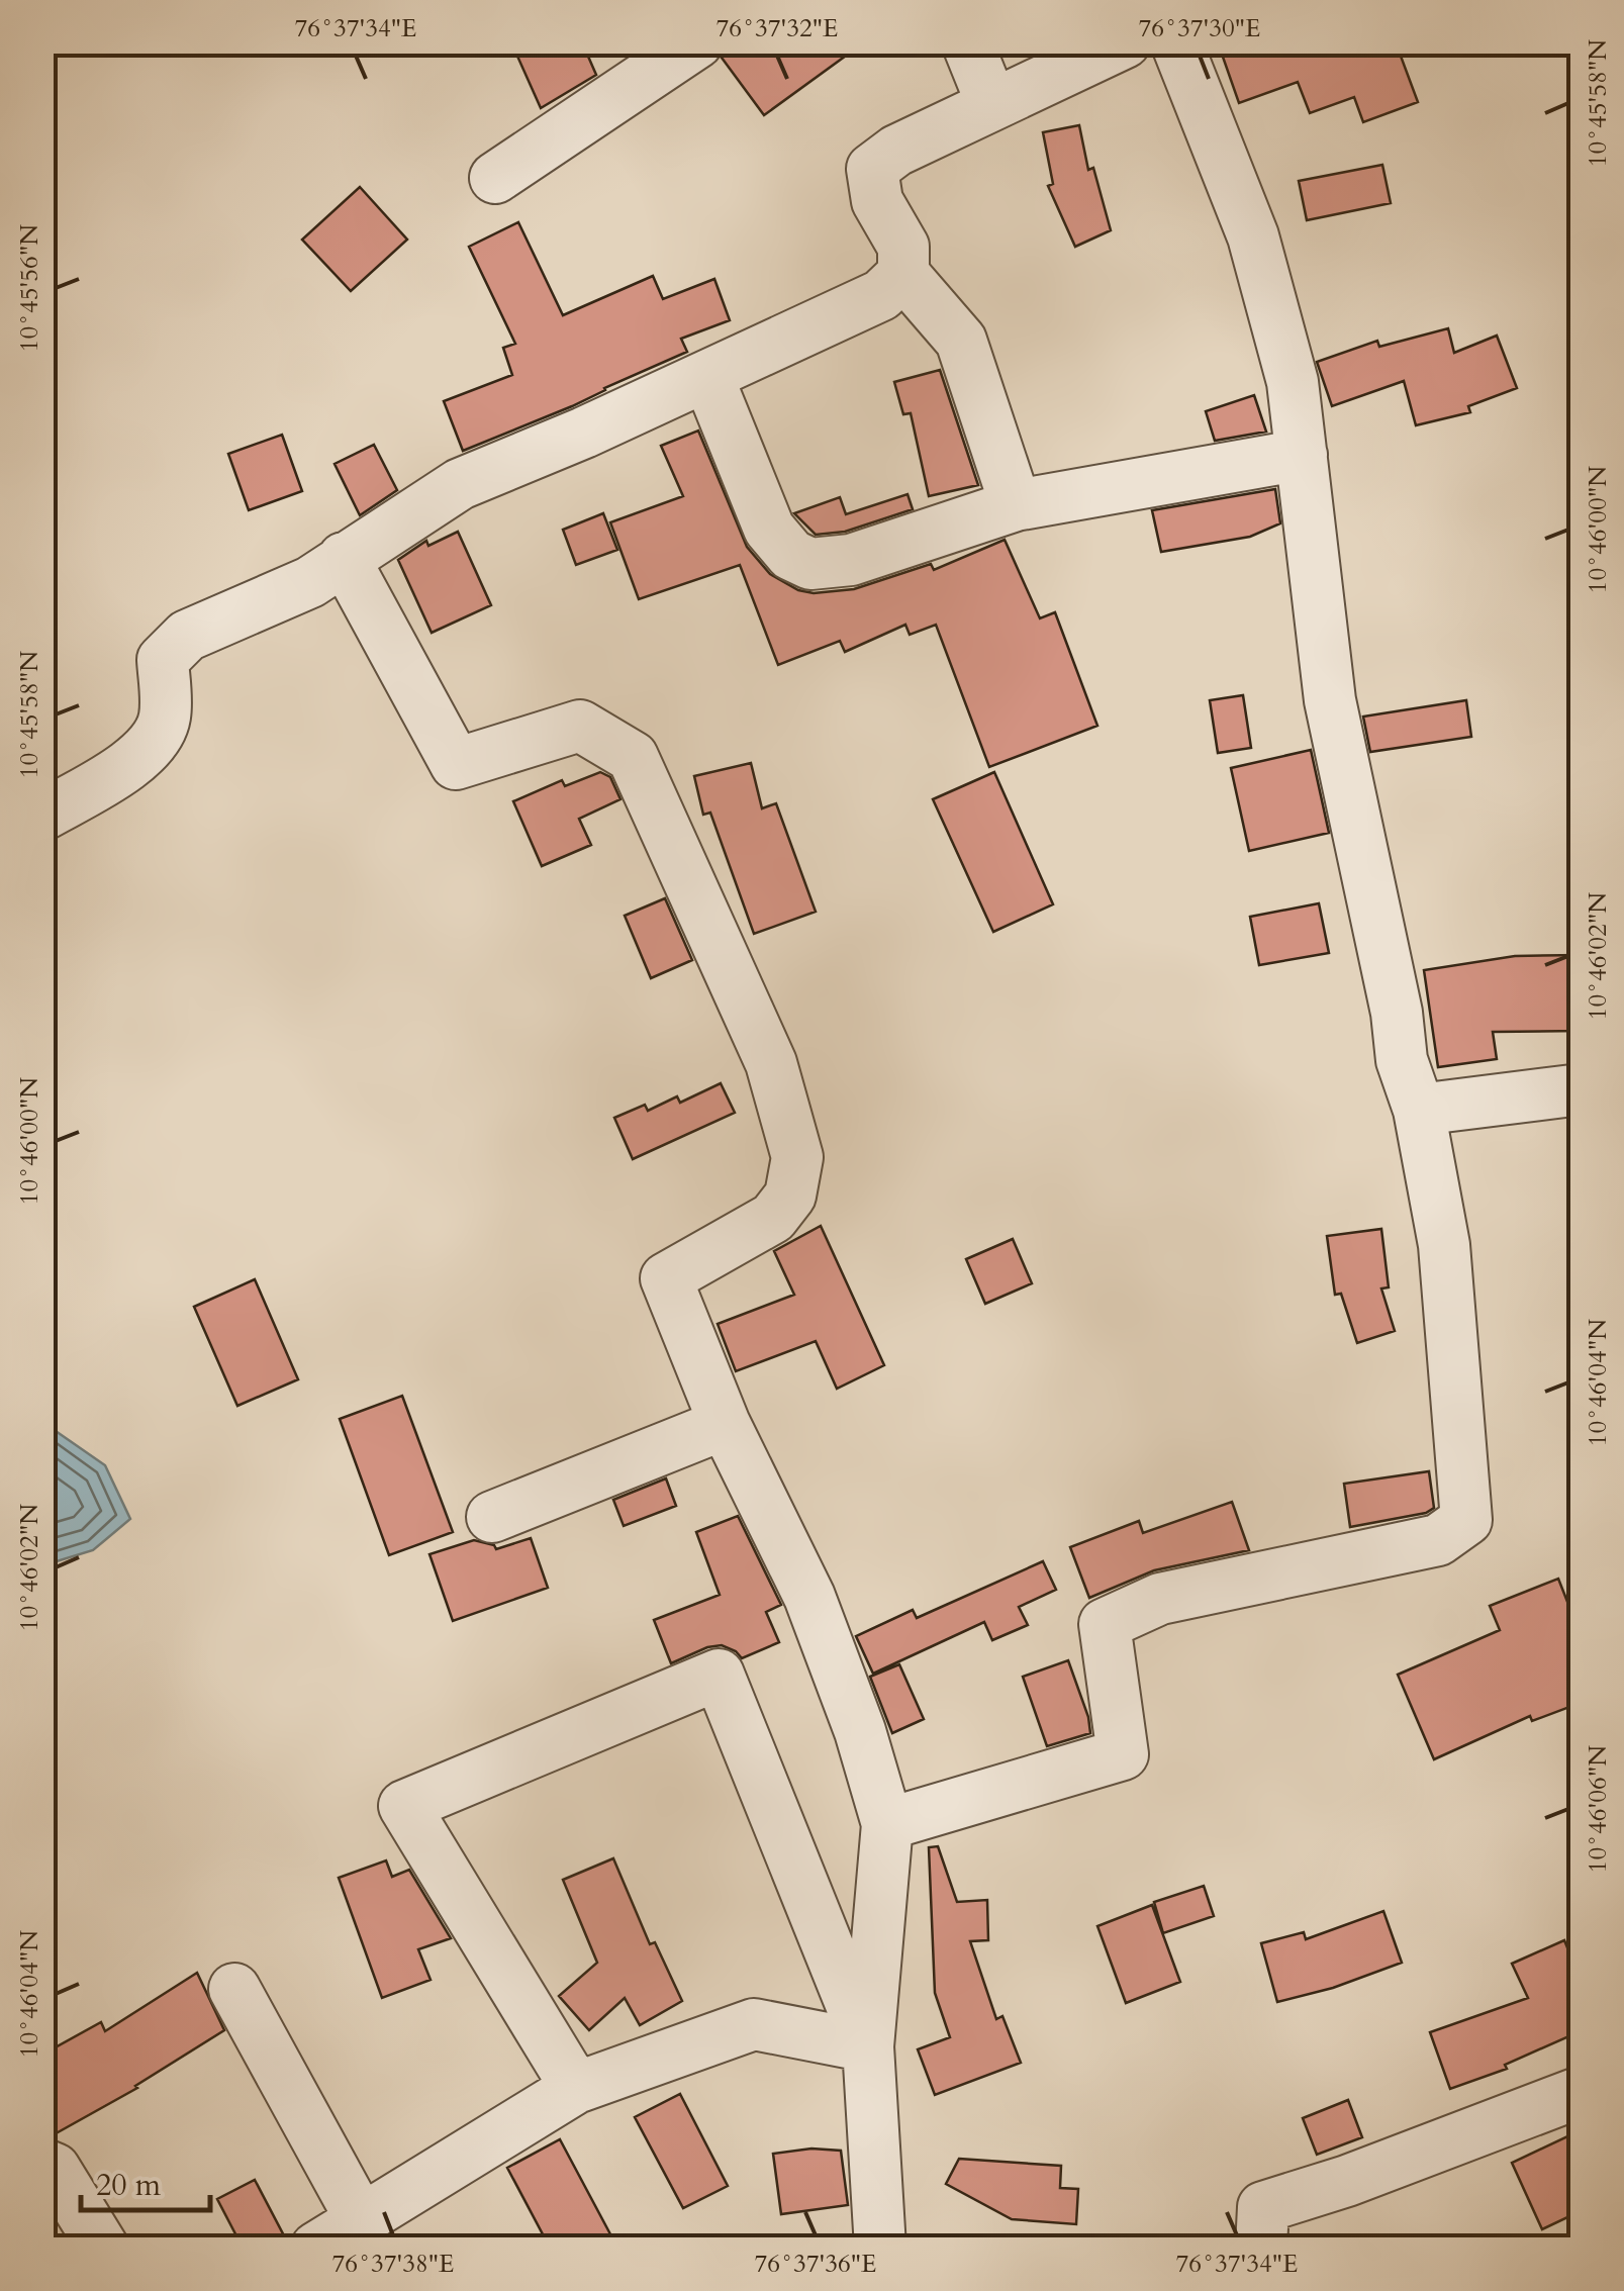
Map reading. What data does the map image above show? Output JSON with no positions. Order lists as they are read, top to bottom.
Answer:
{
  "scale_bar": "20 m",
  "coordinates": [
    "76°37'34\"E",
    "76°37'32\"E",
    "76°37'30\"E",
    "10°45'58\"N",
    "10°45'56\"N",
    "10°46'00\"N",
    "10°46'02\"N",
    "10°46'04\"N",
    "10°46'06\"N",
    "76°37'38\"E",
    "76°37'36\"E"
  ]
}
